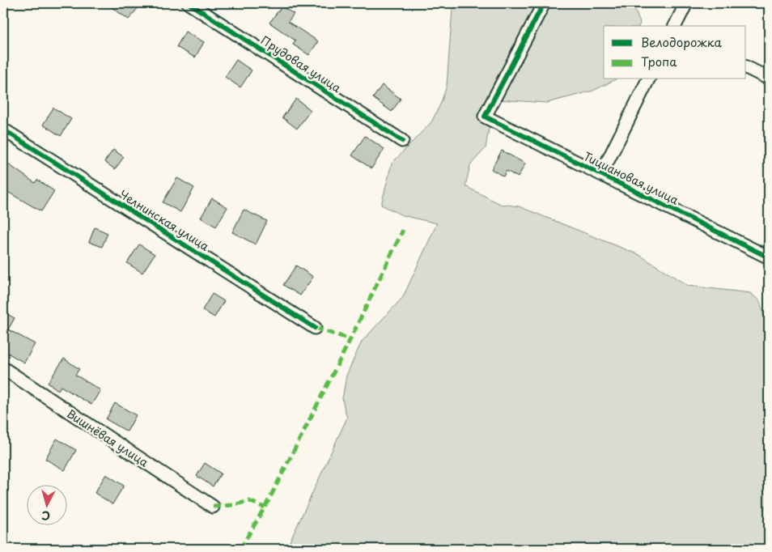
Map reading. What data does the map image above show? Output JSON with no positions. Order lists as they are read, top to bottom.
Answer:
{
  "streets": {
    "street": [
      "Прудовая улица",
      "Тициановая улица",
      "Челнинская улица",
      "Вишнёвая улица"
    ]
  },
  "legend": ["Велодорожка", "Тропа"],
  "north": "bottom"
}
